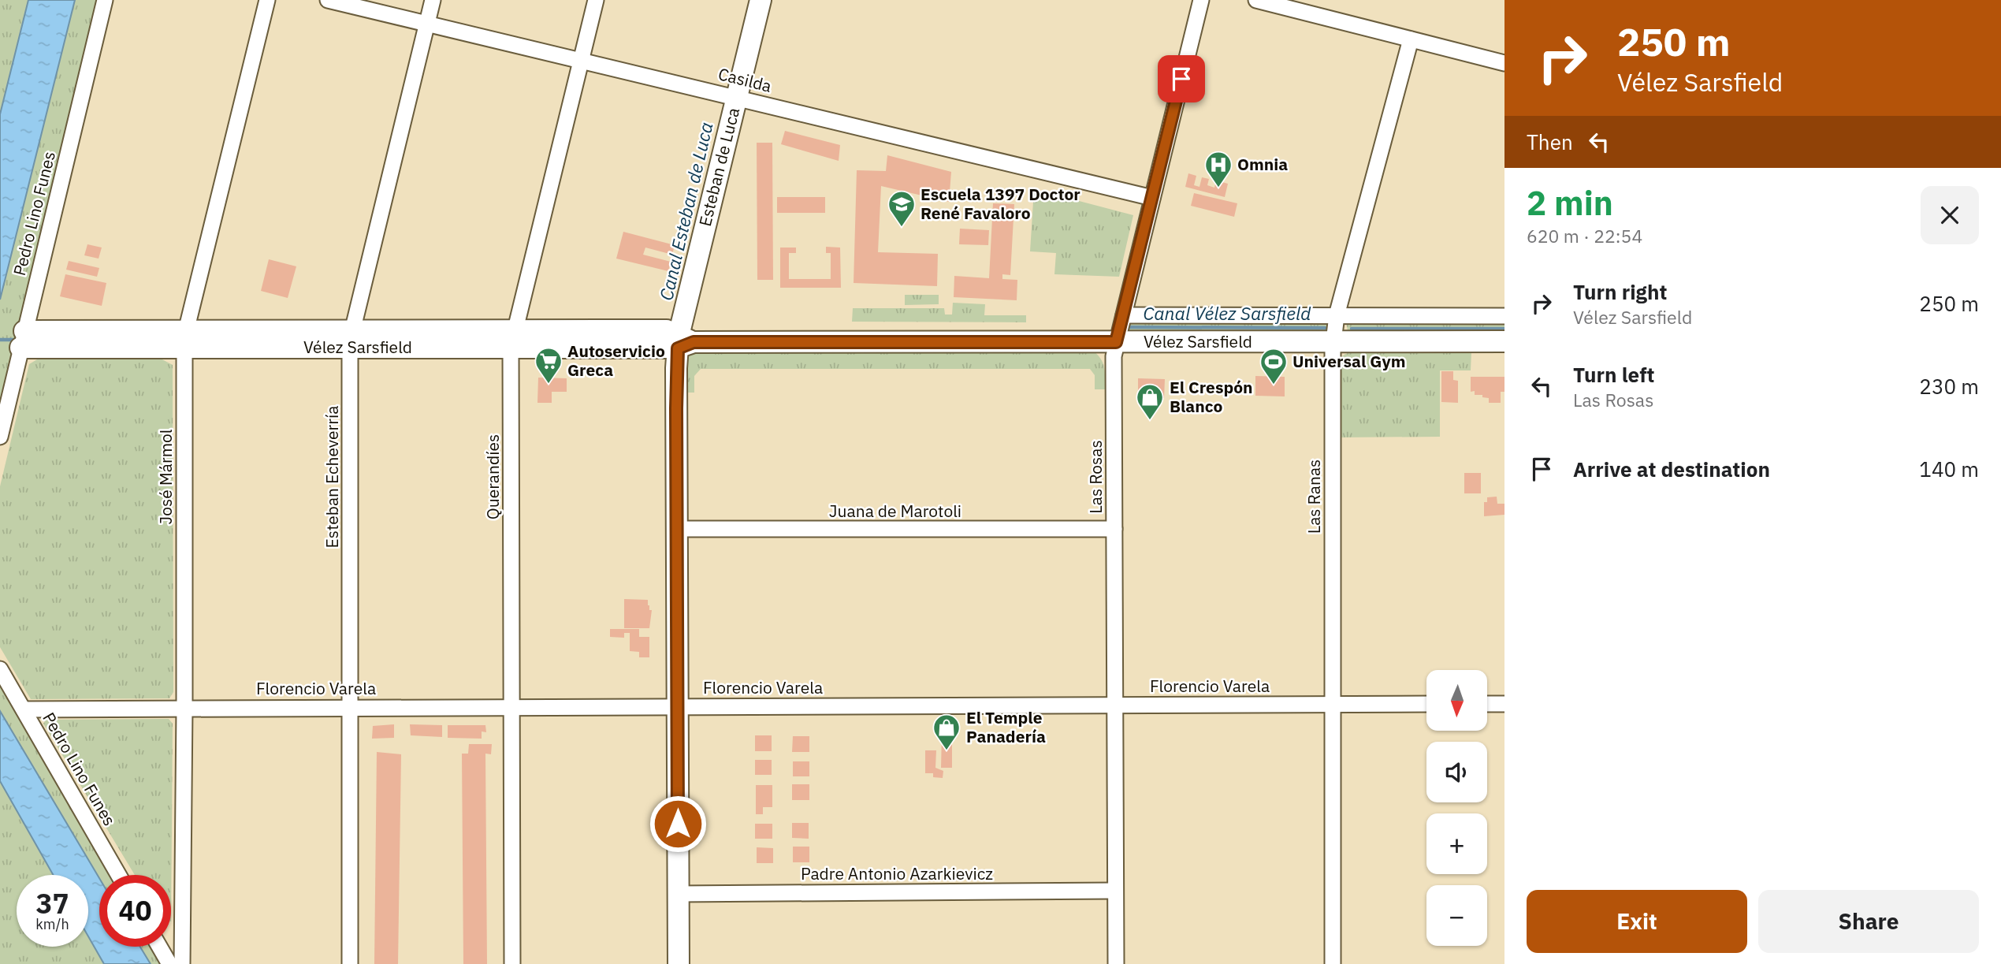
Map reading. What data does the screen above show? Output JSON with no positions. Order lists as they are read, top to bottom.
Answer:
{
  "streets": {
    "street": [
      "Casilda",
      "Esteban de Luca",
      "Pedro Lino Funes",
      "Vélez Sarsfield",
      "José Mármol",
      "Esteban Echeverría",
      "Querandíes",
      "Las Rosas",
      "Las Ranas",
      "Juana de Marotoli",
      "Florencio Varela",
      "Padre Antonio Azarkievicz"
    ]
  },
  "crossings": [
    ["Casilda", "Esteban de Luca"],
    ["Casilda", "Esteban Echeverría"],
    ["Casilda", "Querandíes"],
    ["Casilda", "Las Rosas"],
    ["Esteban de Luca", "Vélez Sarsfield"],
    ["Esteban de Luca", "Juana de Marotoli"],
    ["Esteban de Luca", "Florencio Varela"],
    ["Esteban de Luca", "Padre Antonio Azarkievicz"],
    ["Pedro Lino Funes", "Vélez Sarsfield"],
    ["Pedro Lino Funes", "Florencio Varela"],
    ["Vélez Sarsfield", "José Mármol"],
    ["Vélez Sarsfield", "Esteban Echeverría"],
    ["Vélez Sarsfield", "Querandíes"],
    ["Vélez Sarsfield", "Las Rosas"],
    ["Vélez Sarsfield", "Las Ranas"],
    ["José Mármol", "Florencio Varela"],
    ["Esteban Echeverría", "Florencio Varela"],
    ["Querandíes", "Florencio Varela"],
    ["Las Rosas", "Juana de Marotoli"],
    ["Las Rosas", "Florencio Varela"],
    ["Las Rosas", "Padre Antonio Azarkievicz"],
    ["Las Ranas", "Florencio Varela"]
  ],
  "water": ["Canal Esteban de Luca", "Canal Vélez Sarsfield"],
  "places": {
    "hospital": ["Omnia"],
    "school or university": ["Escuela 1397 Doctor René Favaloro"],
    "supermarket": ["Autoservicio Greca"],
    "sports": ["Universal Gym"],
    "shop": ["El Crespón Blanco", "El Temple Panadería"]
  },
  "north": "bottom",
  "page": {
    "turn": ["250 m", "Vélez Sarsfield"],
    "then": "Then",
    "heading": ["2 min", "620 m · 22:54"],
    "list": [
      {
        "name": "Turn right",
        "note": "Vélez Sarsfield",
        "value": "250 m"
      },
      {
        "name": "Turn left",
        "note": "Las Rosas",
        "value": "230 m"
      },
      {
        "name": "Arrive at destination",
        "value": "140 m"
      }
    ],
    "map_buttons": ["+", "−"],
    "speed": "37 km/h",
    "limit": "40",
    "buttons": ["Exit", "Share"]
  }
}
